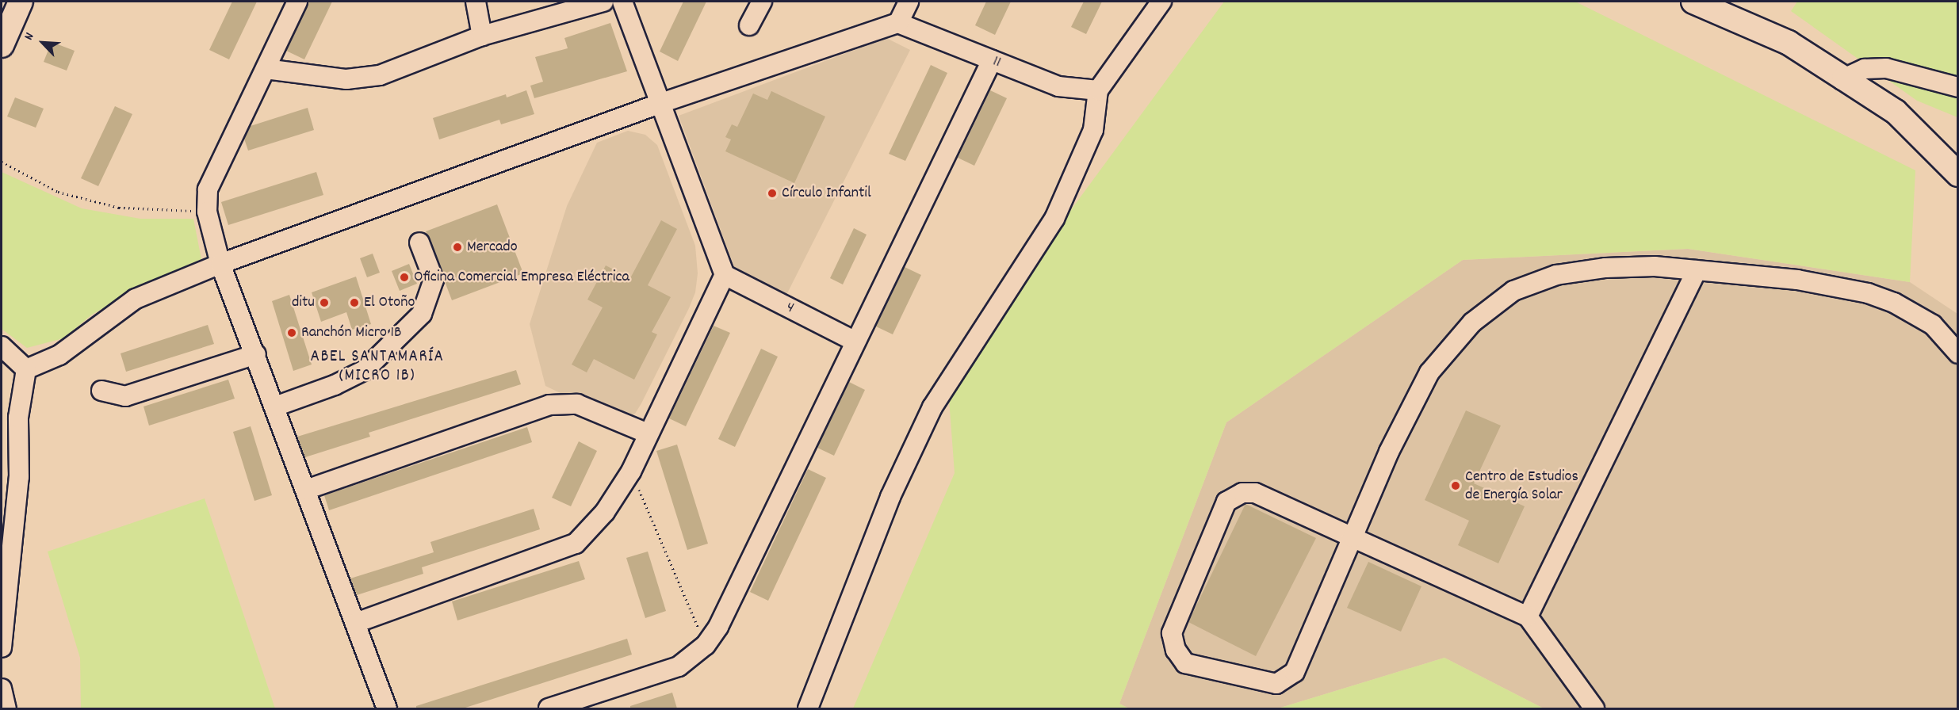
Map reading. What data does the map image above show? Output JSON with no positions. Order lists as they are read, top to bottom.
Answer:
{
  "streets": {
    "street": ["11", "4"]
  },
  "districts": ["ABEL SANTAMARÍA (MICRO 1B)"],
  "places": [
    "Círculo Infantil",
    "Mercado",
    "Oficina Comercial Empresa Eléctrica",
    "ditu",
    "El Otoño",
    "Ranchón Micro 1B",
    "Centro de Estudios de Energía Solar"
  ],
  "north": "top left"
}
